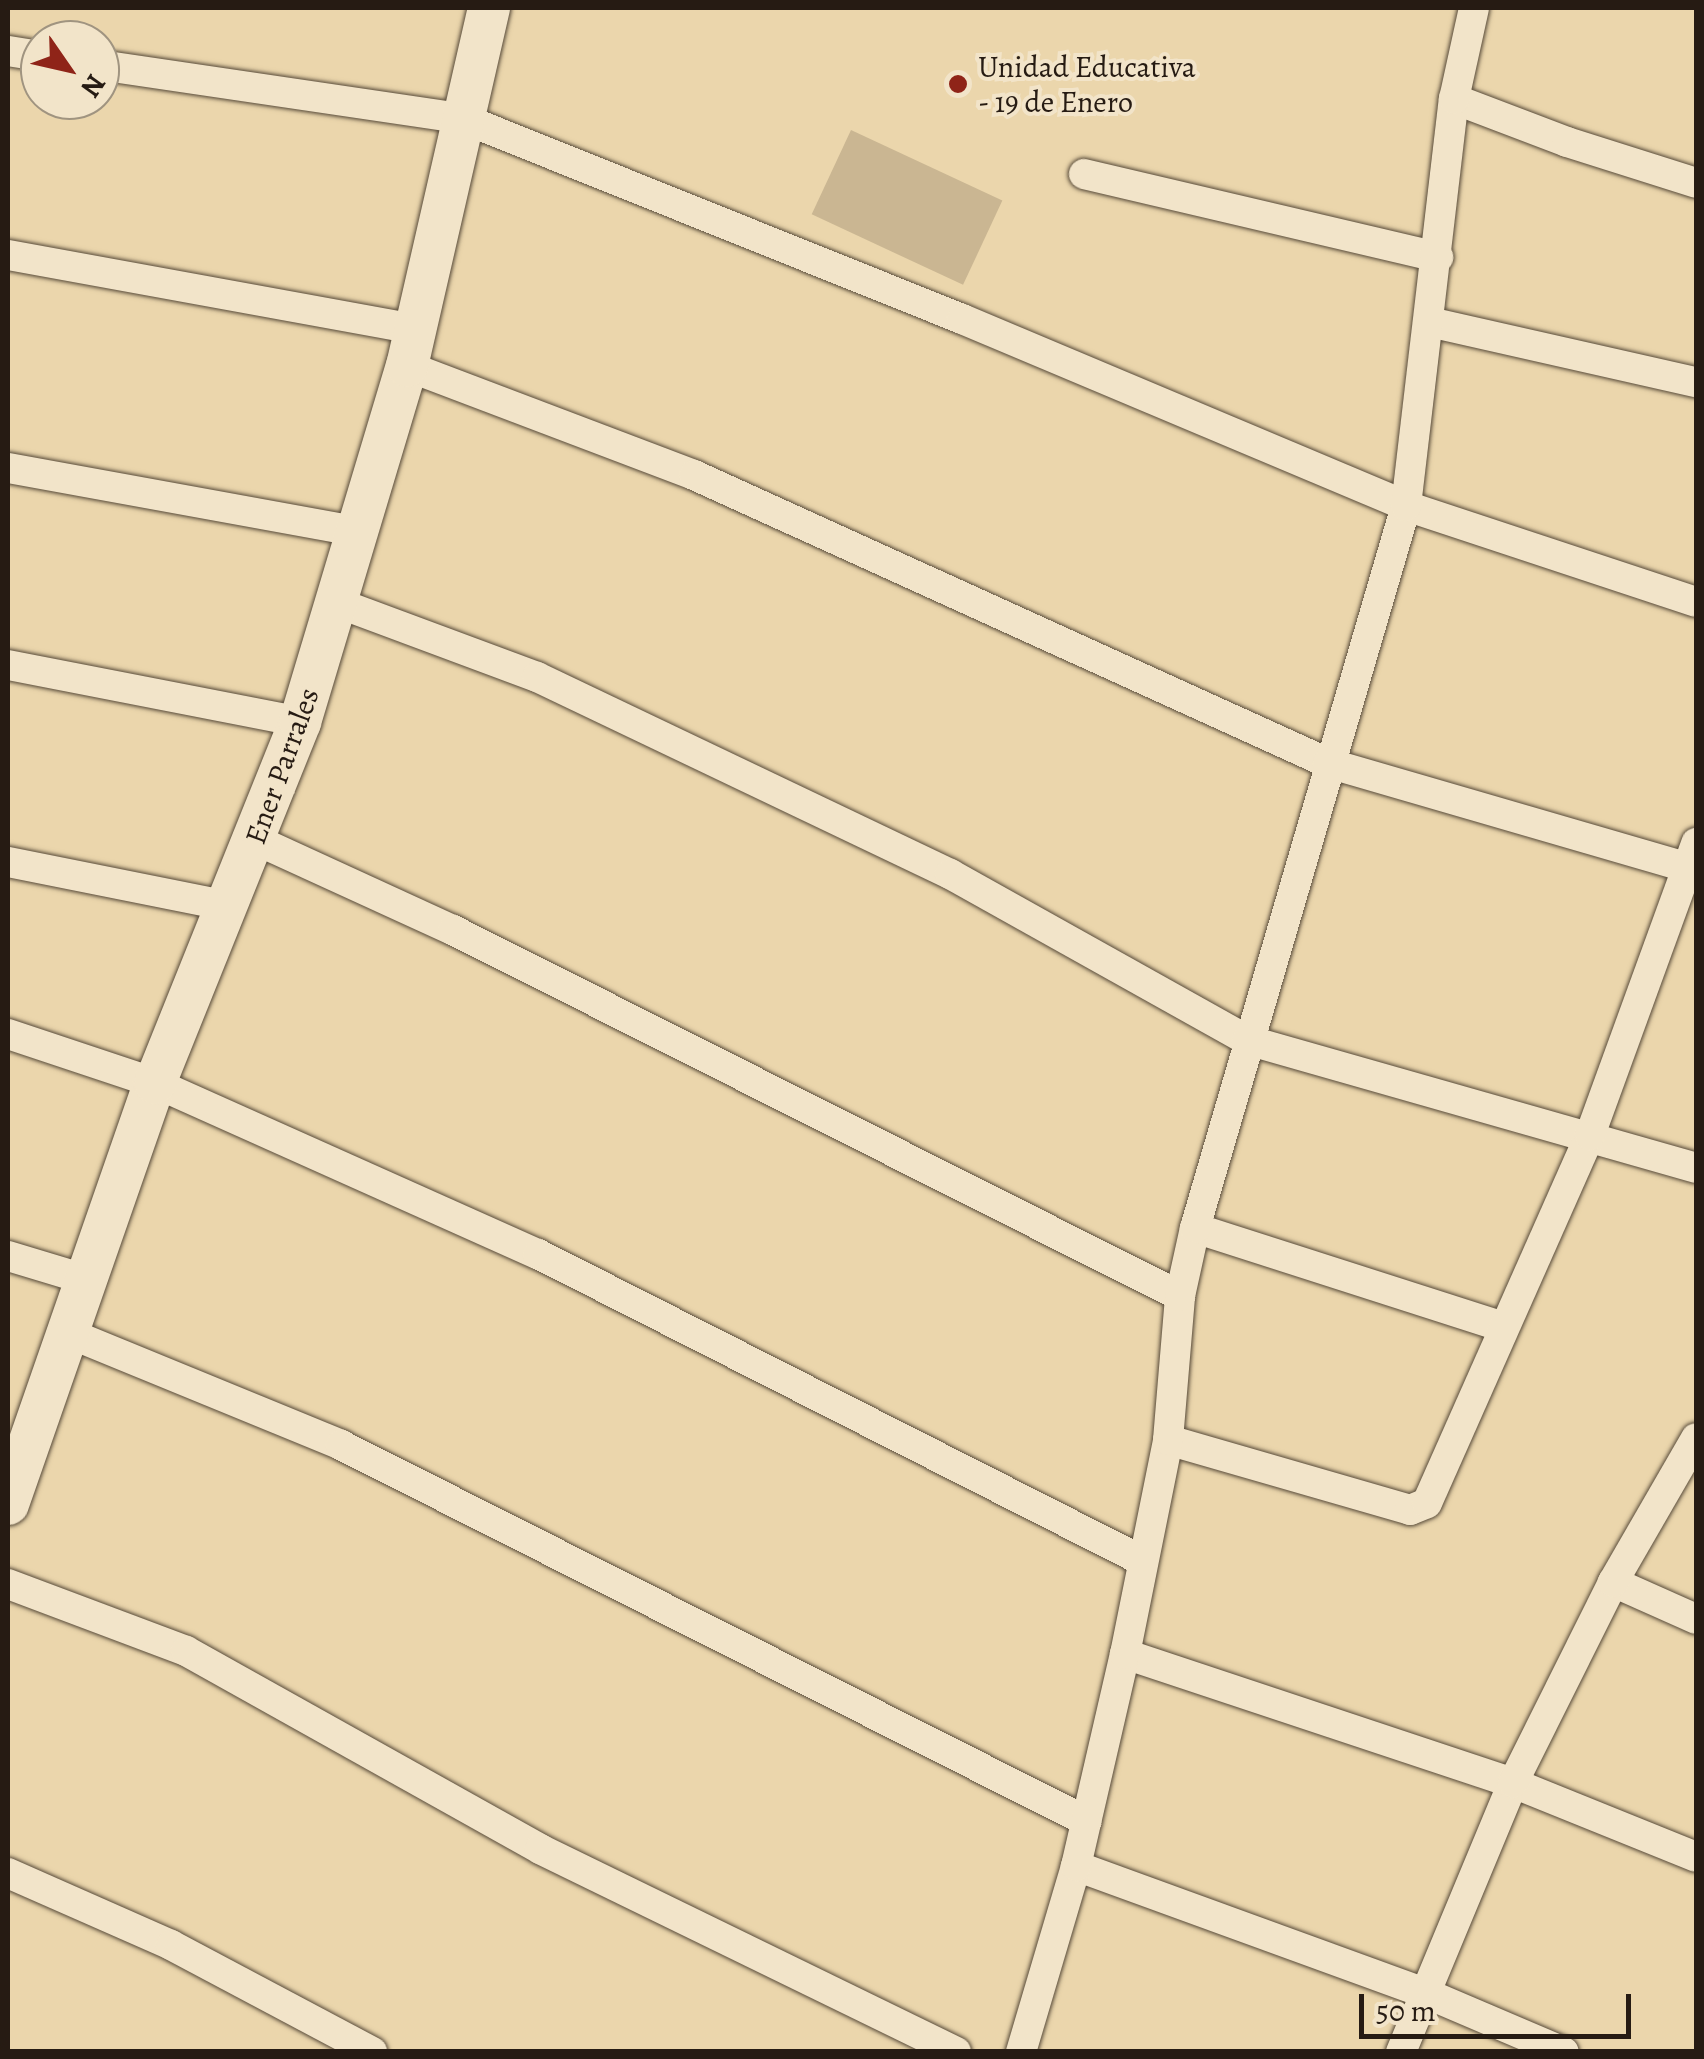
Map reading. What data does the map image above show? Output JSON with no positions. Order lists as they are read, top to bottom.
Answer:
{
  "streets": {
    "street": ["Ener Parrales"]
  },
  "places": ["Unidad Educativa - 19 de Enero"],
  "scale_bar": "50 m",
  "north": "bottom right"
}
